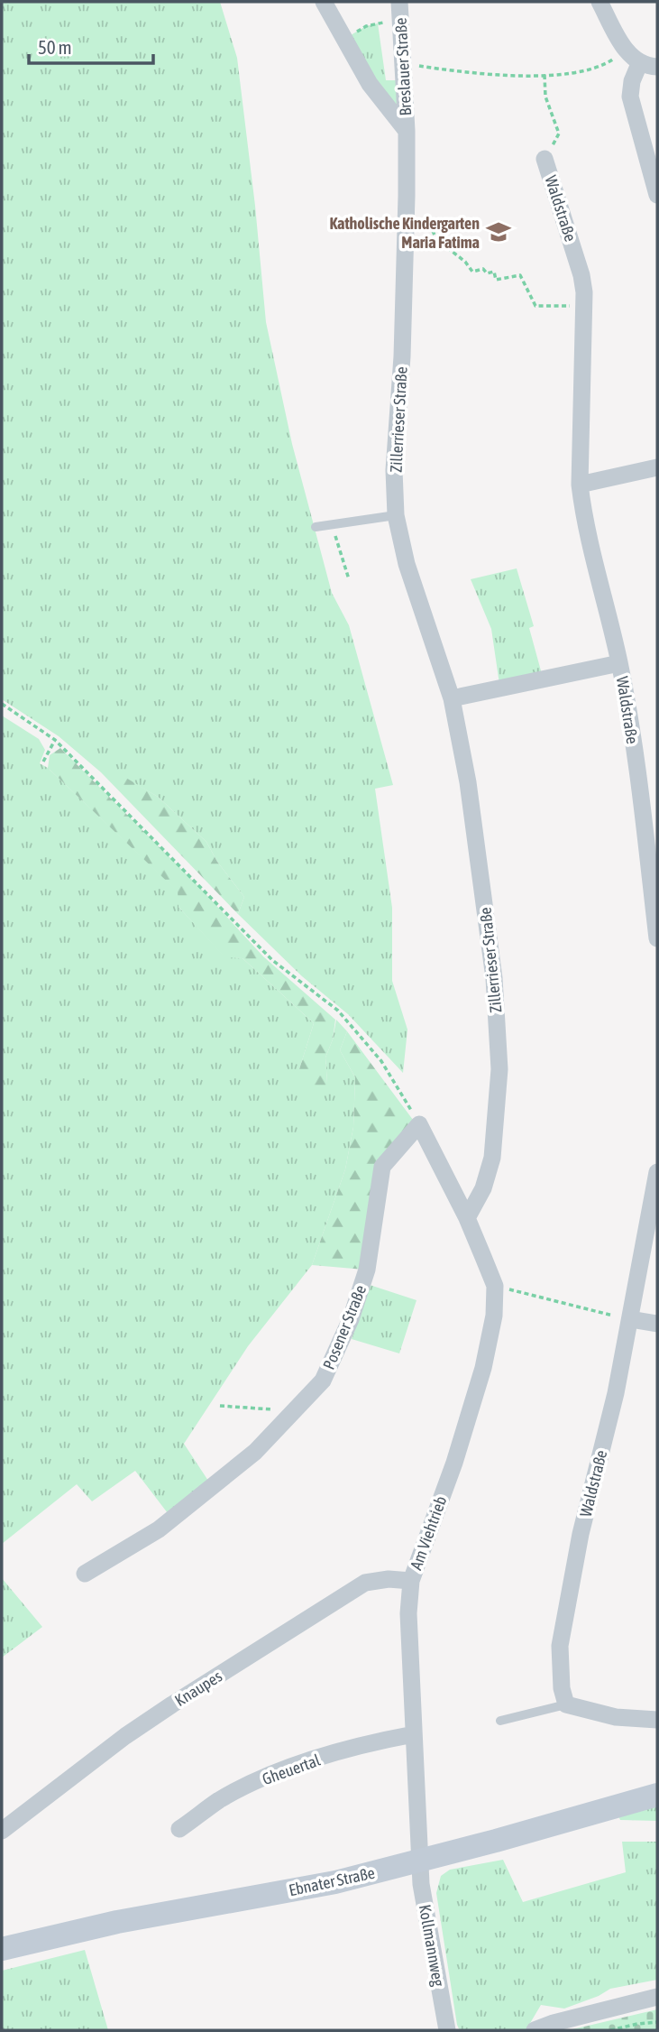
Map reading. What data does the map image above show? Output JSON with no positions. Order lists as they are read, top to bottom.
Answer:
{
  "streets": {
    "main road": ["Ebnater Straße"],
    "street": [
      "Breslauer Straße",
      "Waldstraße",
      "Zillerrieser Straße",
      "Posener Straße",
      "Am Viehtrieb",
      "Knaupes",
      "Gheuertal",
      "Kollmannweg"
    ]
  },
  "crossings": [
    ["Breslauer Straße", "Zillerrieser Straße"],
    ["Zillerrieser Straße", "Am Viehtrieb"],
    ["Am Viehtrieb", "Knaupes"],
    ["Am Viehtrieb", "Gheuertal"],
    ["Am Viehtrieb", "Ebnater Straße"],
    ["Am Viehtrieb", "Kollmannweg"],
    ["Ebnater Straße", "Kollmannweg"]
  ],
  "places": {
    "school or university": ["Katholische Kindergarten Maria Fatima"]
  },
  "scale_bar": "50 m"
}
